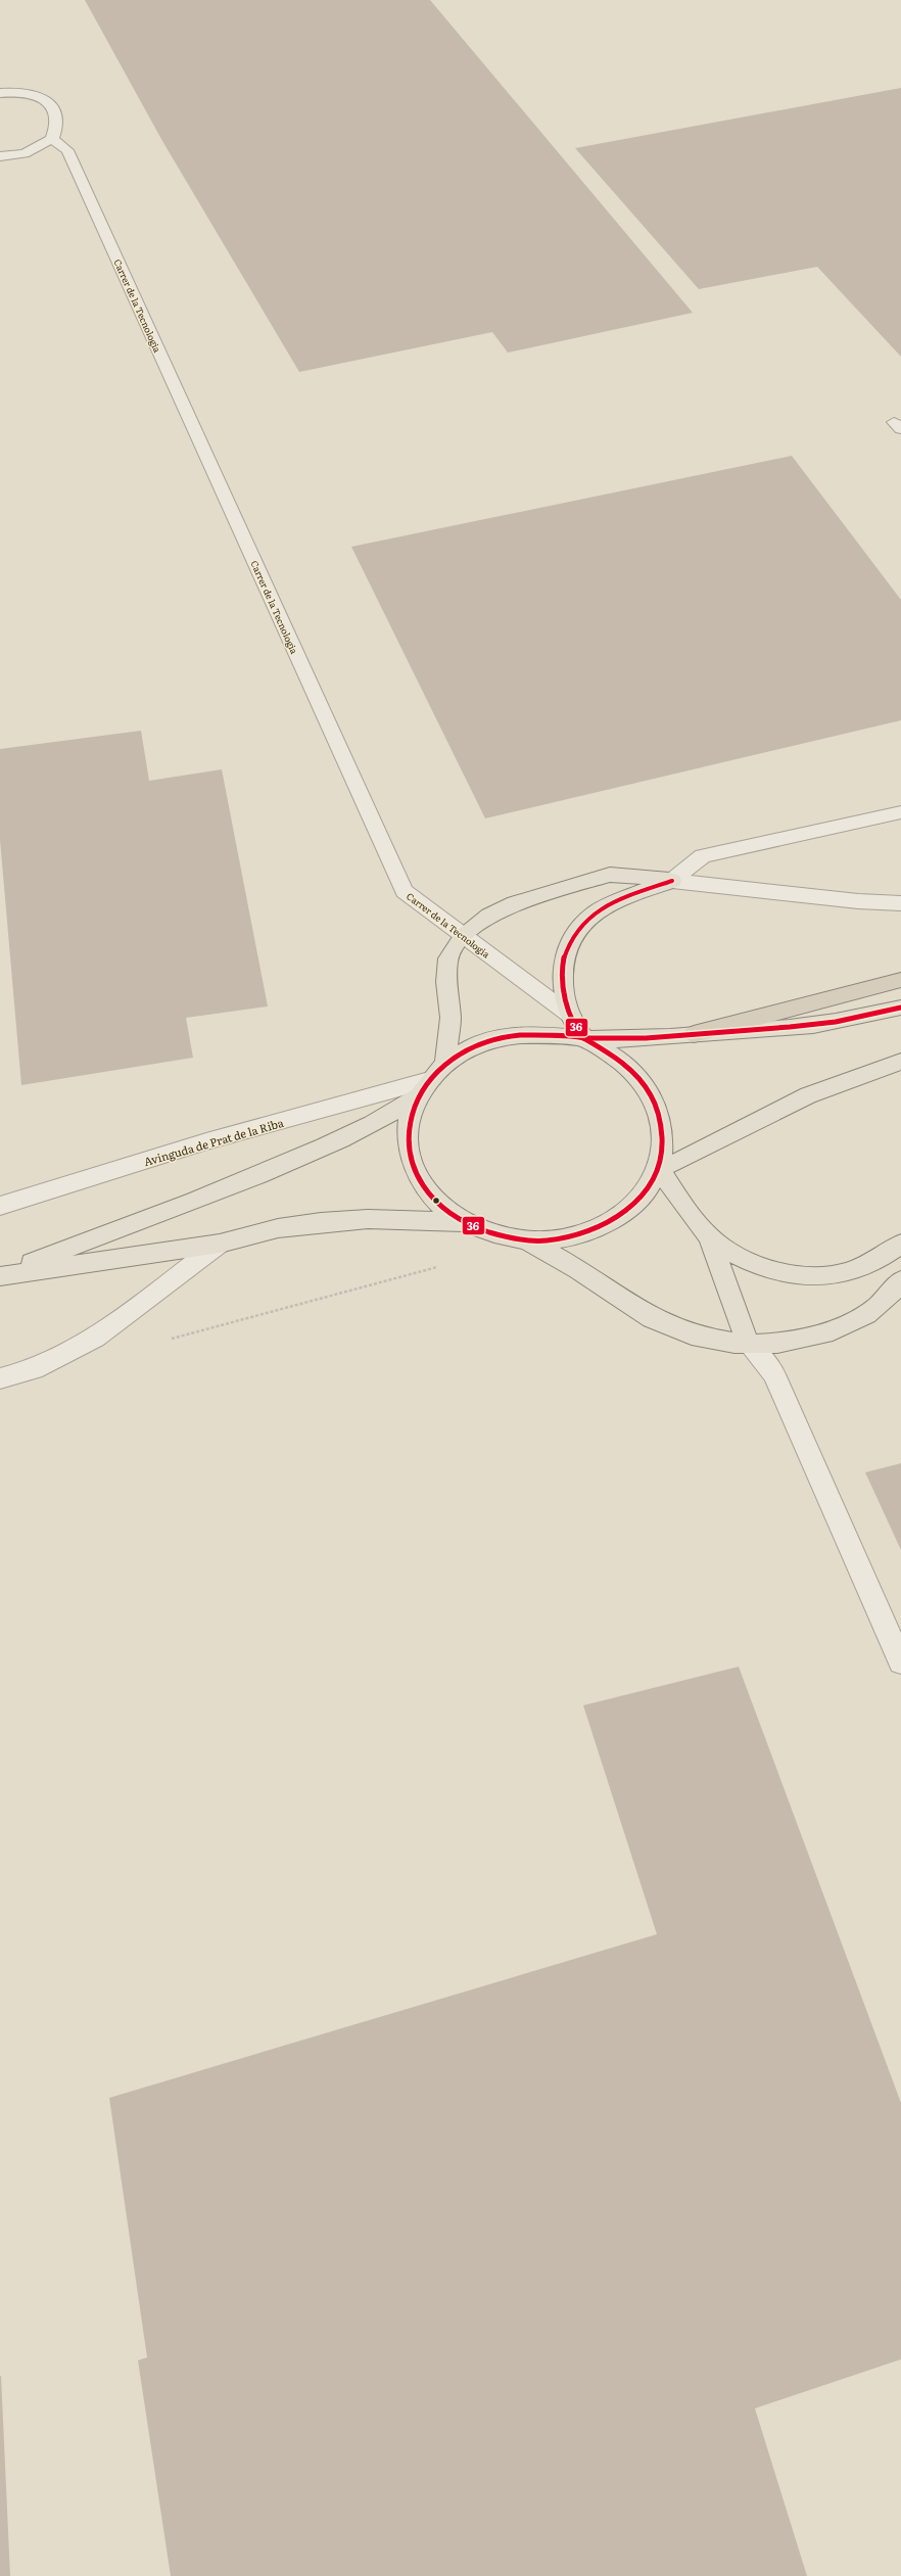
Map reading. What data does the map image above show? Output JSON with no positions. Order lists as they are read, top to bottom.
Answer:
{
  "streets": {
    "street": ["Carrer de la Tecnologia", "Avinguda de Prat de la Riba"]
  },
  "lines": ["transit line 36"]
}
